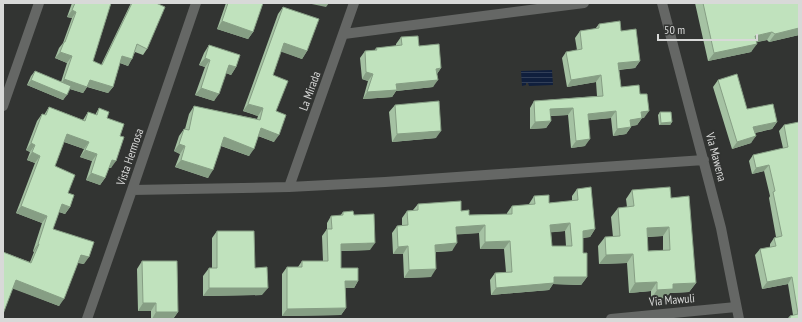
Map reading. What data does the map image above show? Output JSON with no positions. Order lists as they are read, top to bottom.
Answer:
{
  "streets": {
    "street": [
      "La Mirada",
      "Vista Hermosa",
      "Via Mawena",
      "Via Mawuli"
    ]
  },
  "crossings": [
    ["Via Mawena", "Via Mawuli"]
  ],
  "scale_bar": "50 m"
}
